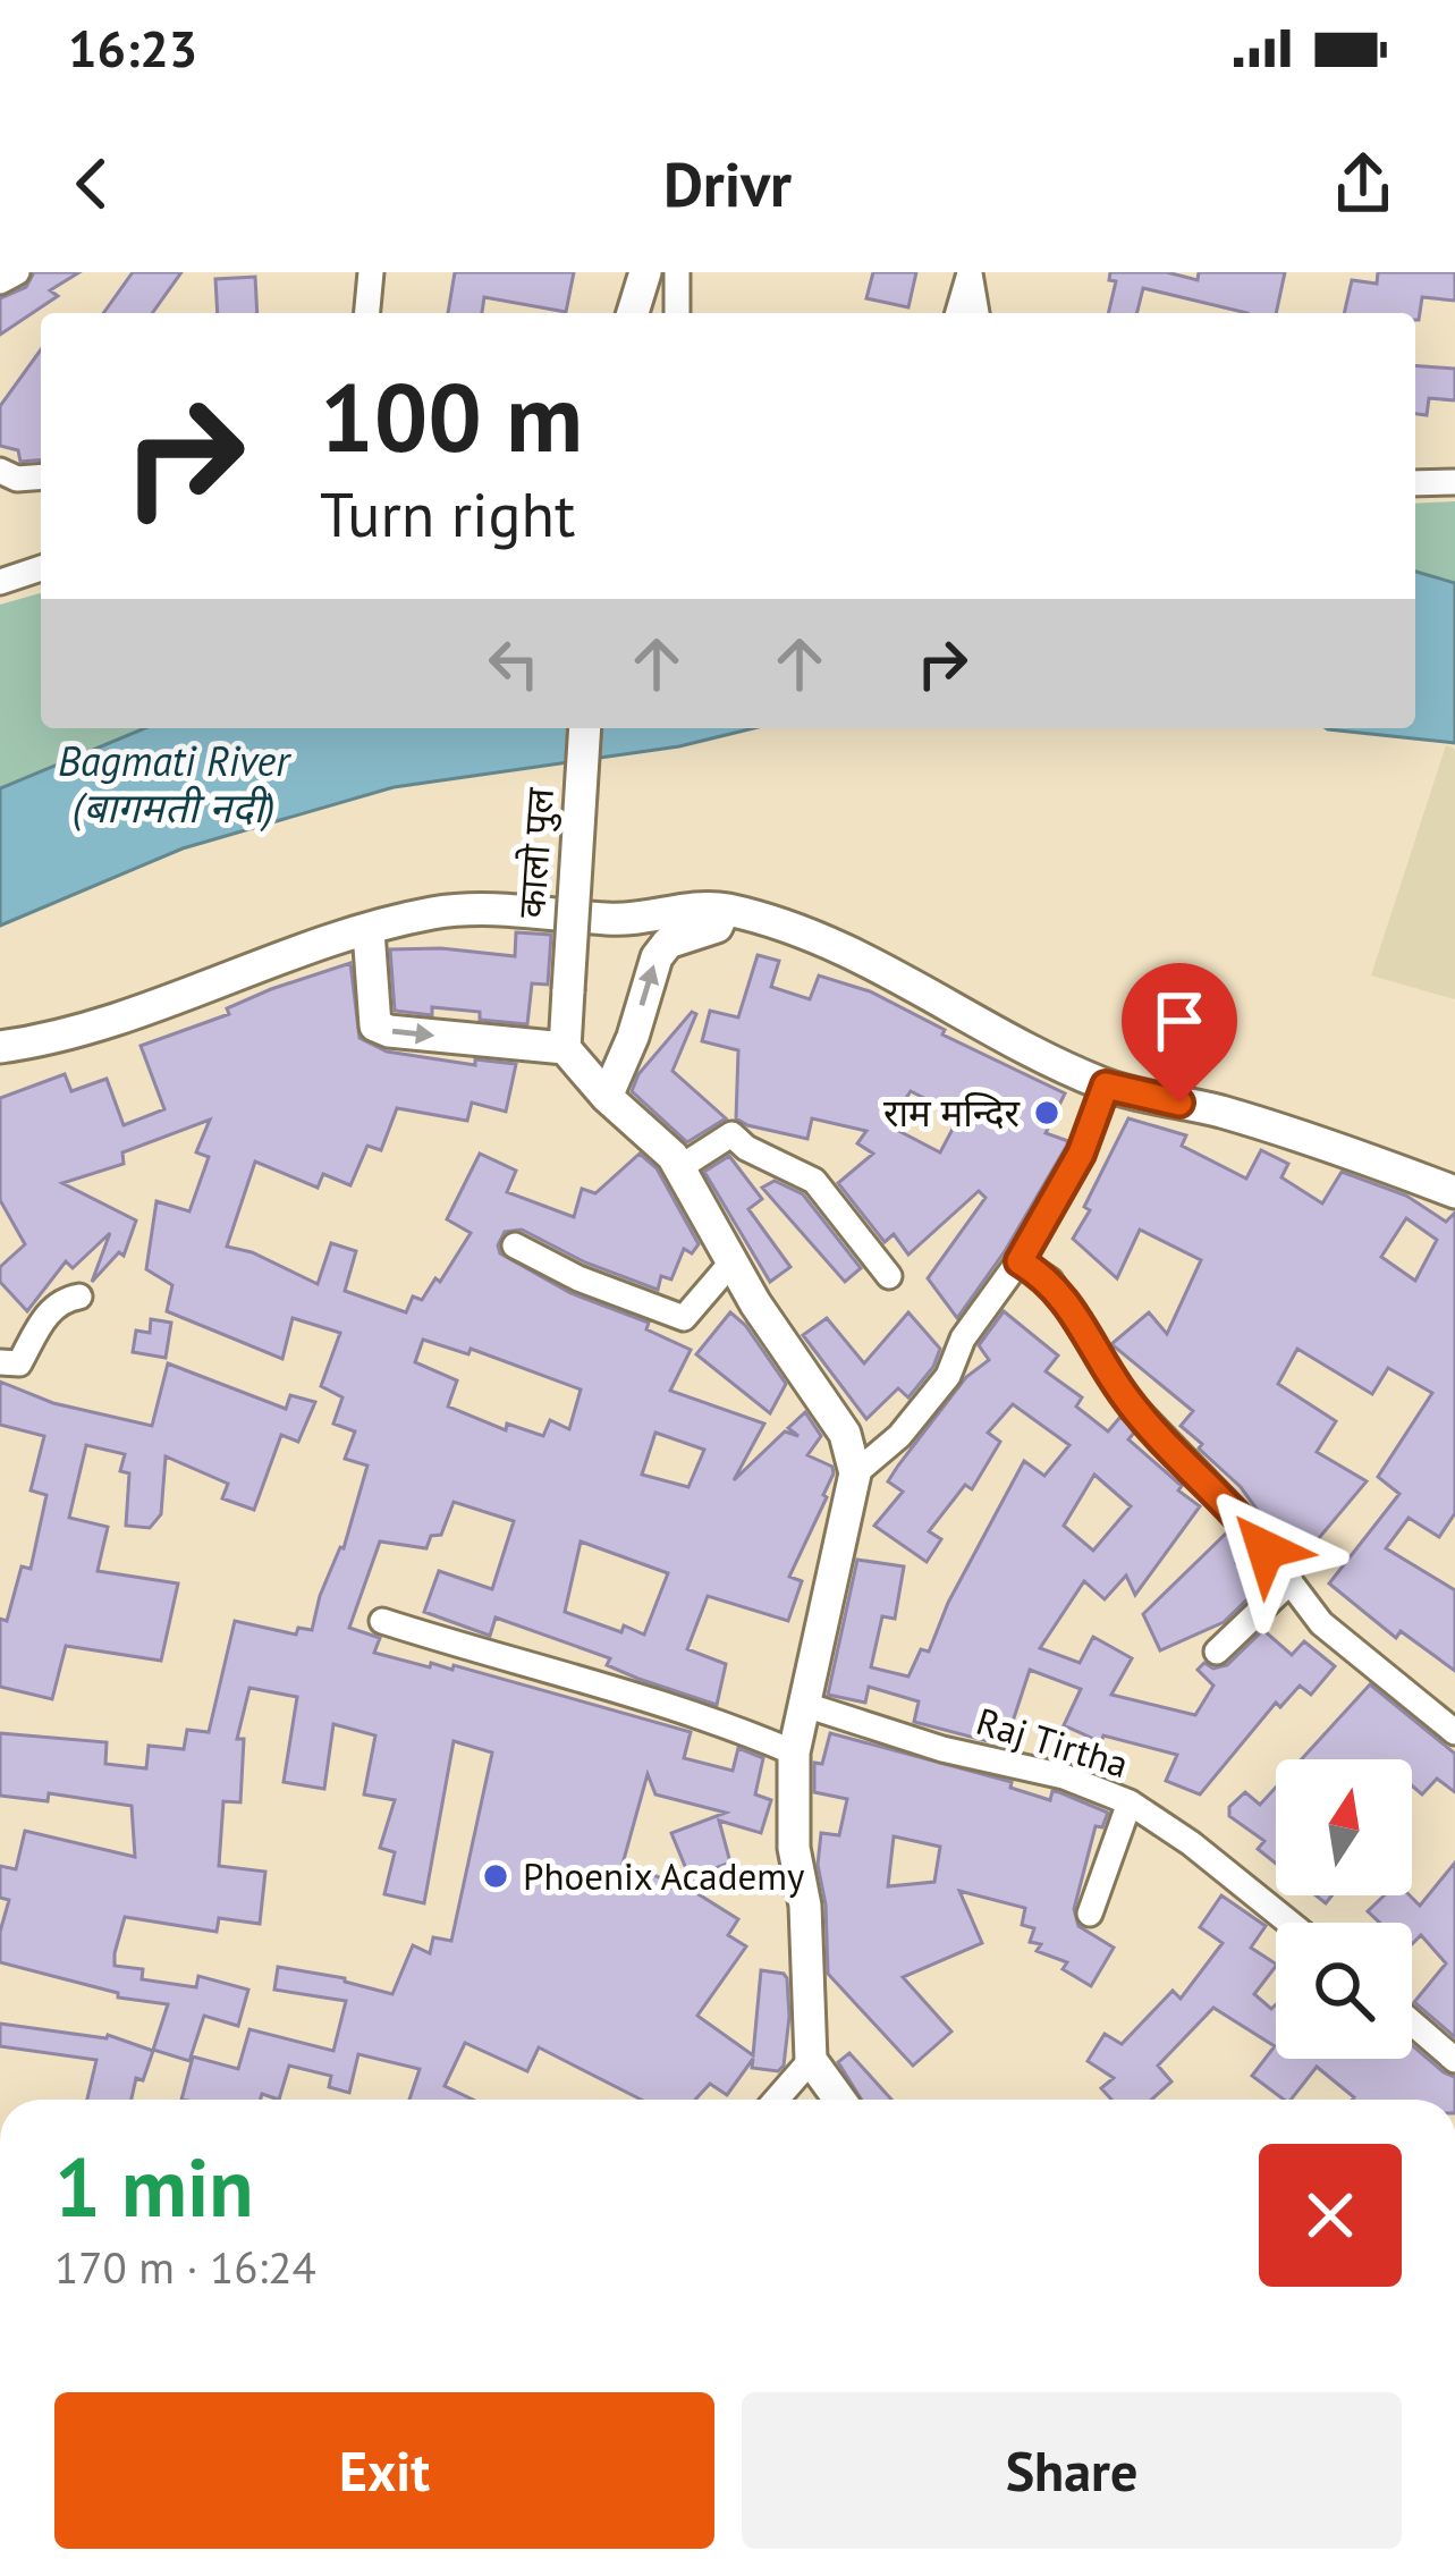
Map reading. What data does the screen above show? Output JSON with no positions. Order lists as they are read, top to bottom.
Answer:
{
  "streets": {
    "street": ["कालो पुल", "Raj Tirtha"]
  },
  "water": ["Bagmati River (बागमती नदी)"],
  "places": ["राम मन्दिर", "Phoenix Academy"],
  "north": "top",
  "page": {
    "status": "16:23",
    "header": "Drivr",
    "turn": ["100 m", "Turn right"],
    "heading": ["1 min", "170 m · 16:24"],
    "buttons": ["Exit", "Share"]
  }
}
